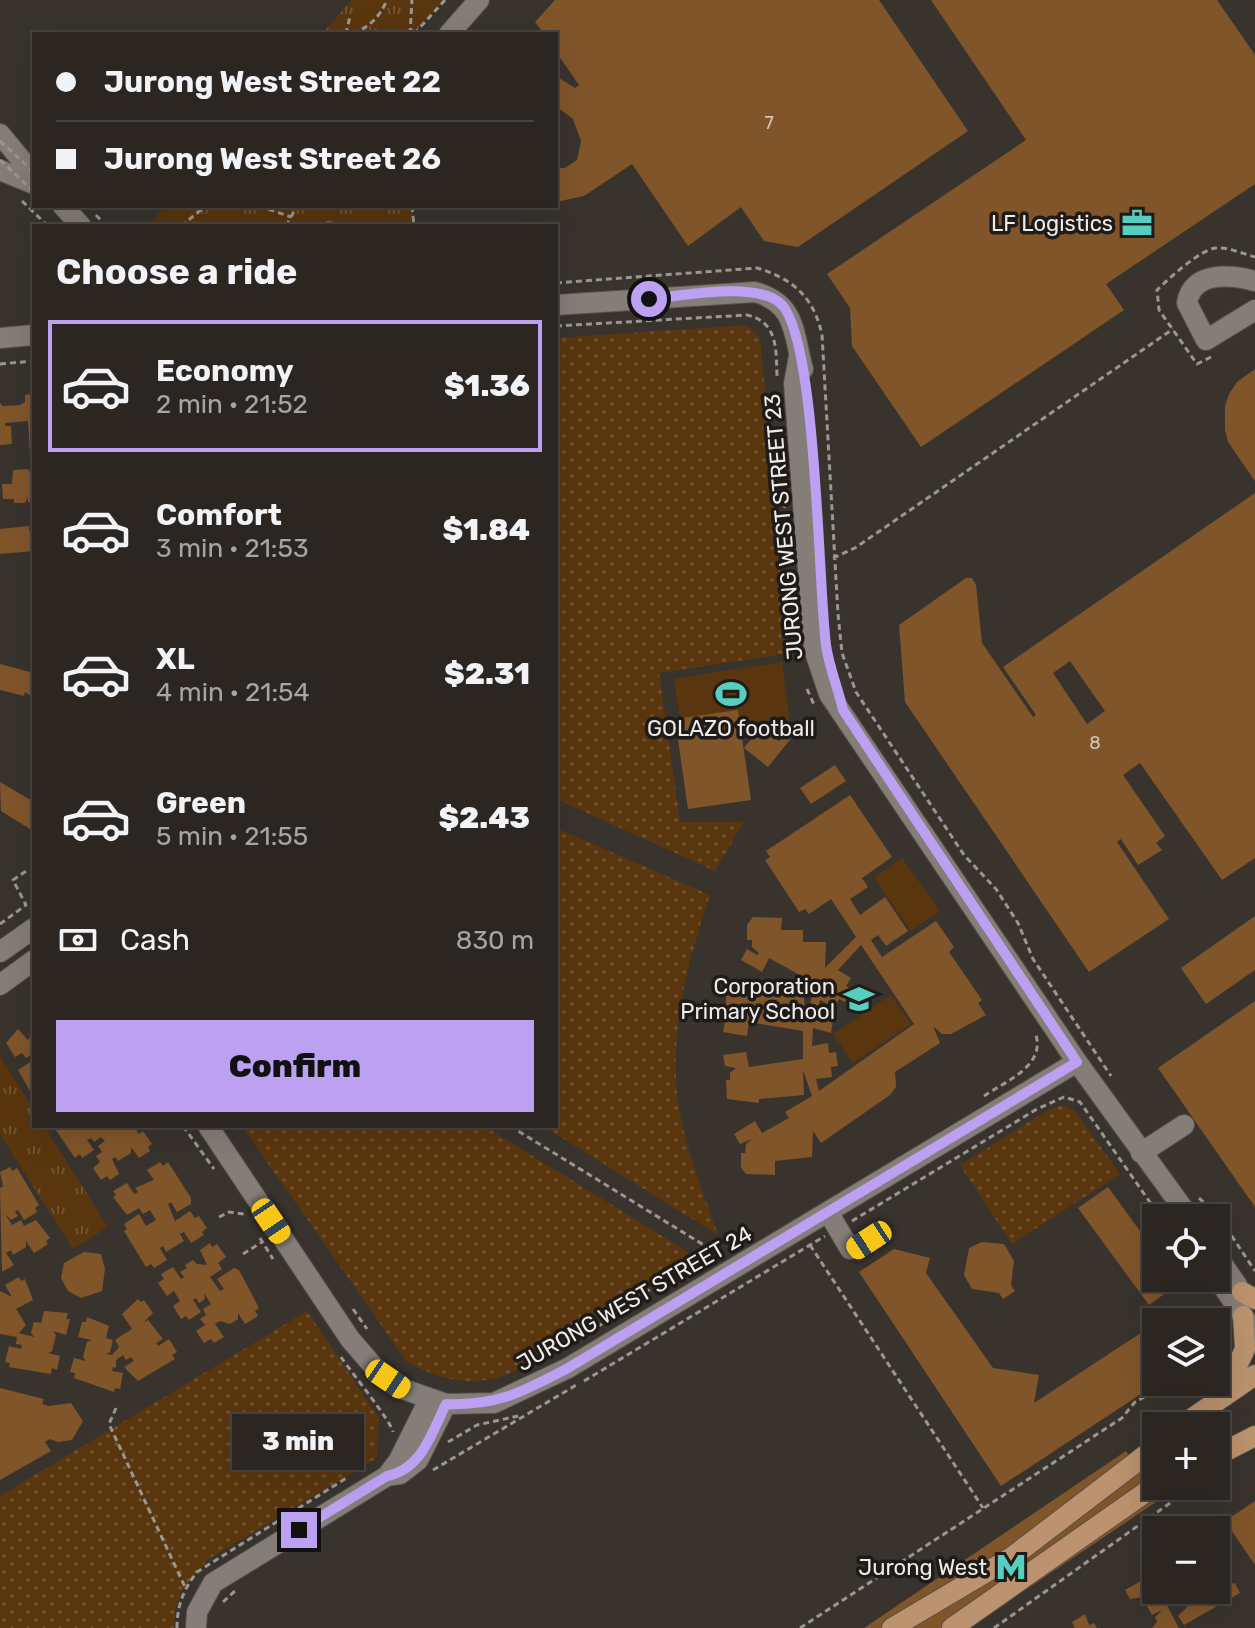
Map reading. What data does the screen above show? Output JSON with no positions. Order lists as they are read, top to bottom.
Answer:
{
  "streets": {
    "street": ["JURONG WEST STREET 23", "JURONG WEST STREET 24"]
  },
  "crossings": [
    ["JURONG WEST STREET 23", "JURONG WEST STREET 24"]
  ],
  "places": {
    "office": ["LF Logistics"],
    "sports": ["GOLAZO football"],
    "school or university": ["Corporation Primary School"],
    "metro station": ["Jurong West"]
  },
  "house_numbers": ["7", "8"],
  "page": {
    "banner": ["Jurong West Street 22", "Jurong West Street 26"],
    "heading": "Choose a ride",
    "list": [
      {
        "name": "Economy",
        "note": "2 min · 21:52",
        "value": "$1.36"
      },
      {
        "name": "Comfort",
        "note": "3 min · 21:53",
        "value": "$1.84"
      },
      {
        "name": "XL",
        "note": "4 min · 21:54",
        "value": "$2.31"
      },
      {
        "name": "Green",
        "note": "5 min · 21:55",
        "value": "$2.43"
      }
    ],
    "pay": ["Cash", "830 m"],
    "buttons": "Confirm",
    "map_buttons": ["+", "−"],
    "bubble": "3 min"
  }
}
